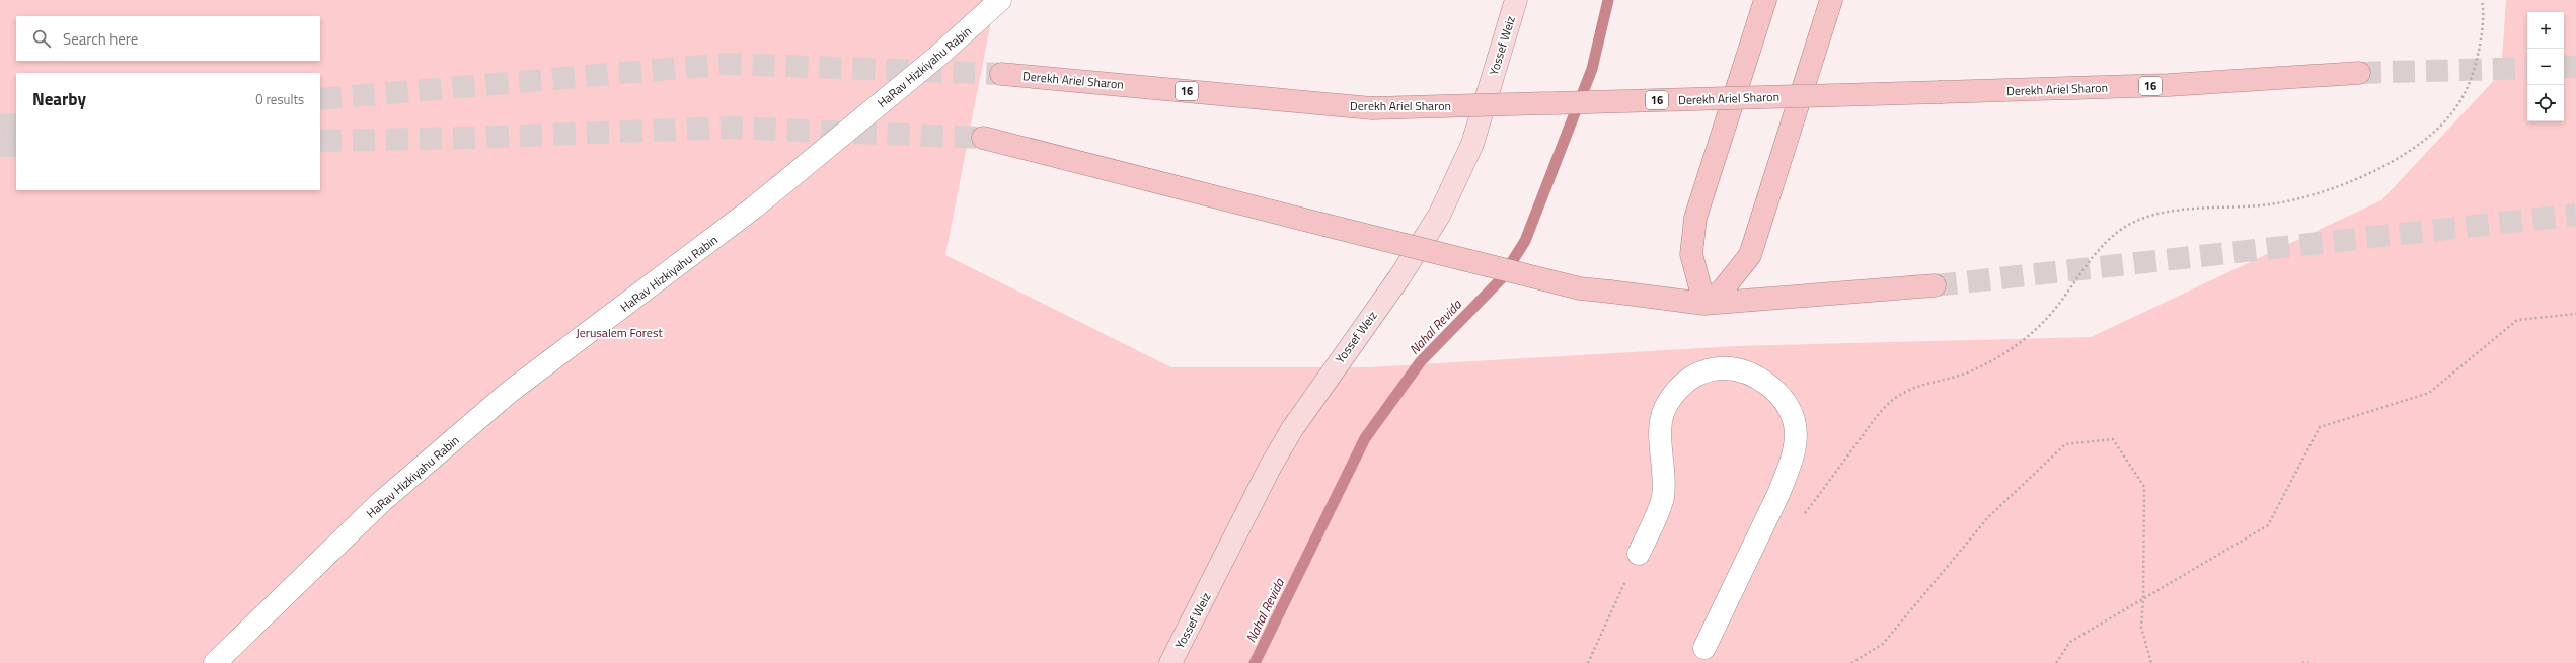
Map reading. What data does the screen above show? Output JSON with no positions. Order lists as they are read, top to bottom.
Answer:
{
  "streets": {
    "highway": ["Derekh Ariel Sharon", "16"],
    "main road": ["Yossef Weiz"],
    "street": ["HaRav Hizkiyahu Rabin"]
  },
  "water": ["Nahal Revida"],
  "parks": ["Jerusalem Forest"],
  "page": {
    "map_buttons": ["+", "−"],
    "search": "Search here",
    "heading": ["Nearby", "0 results"]
  }
}
